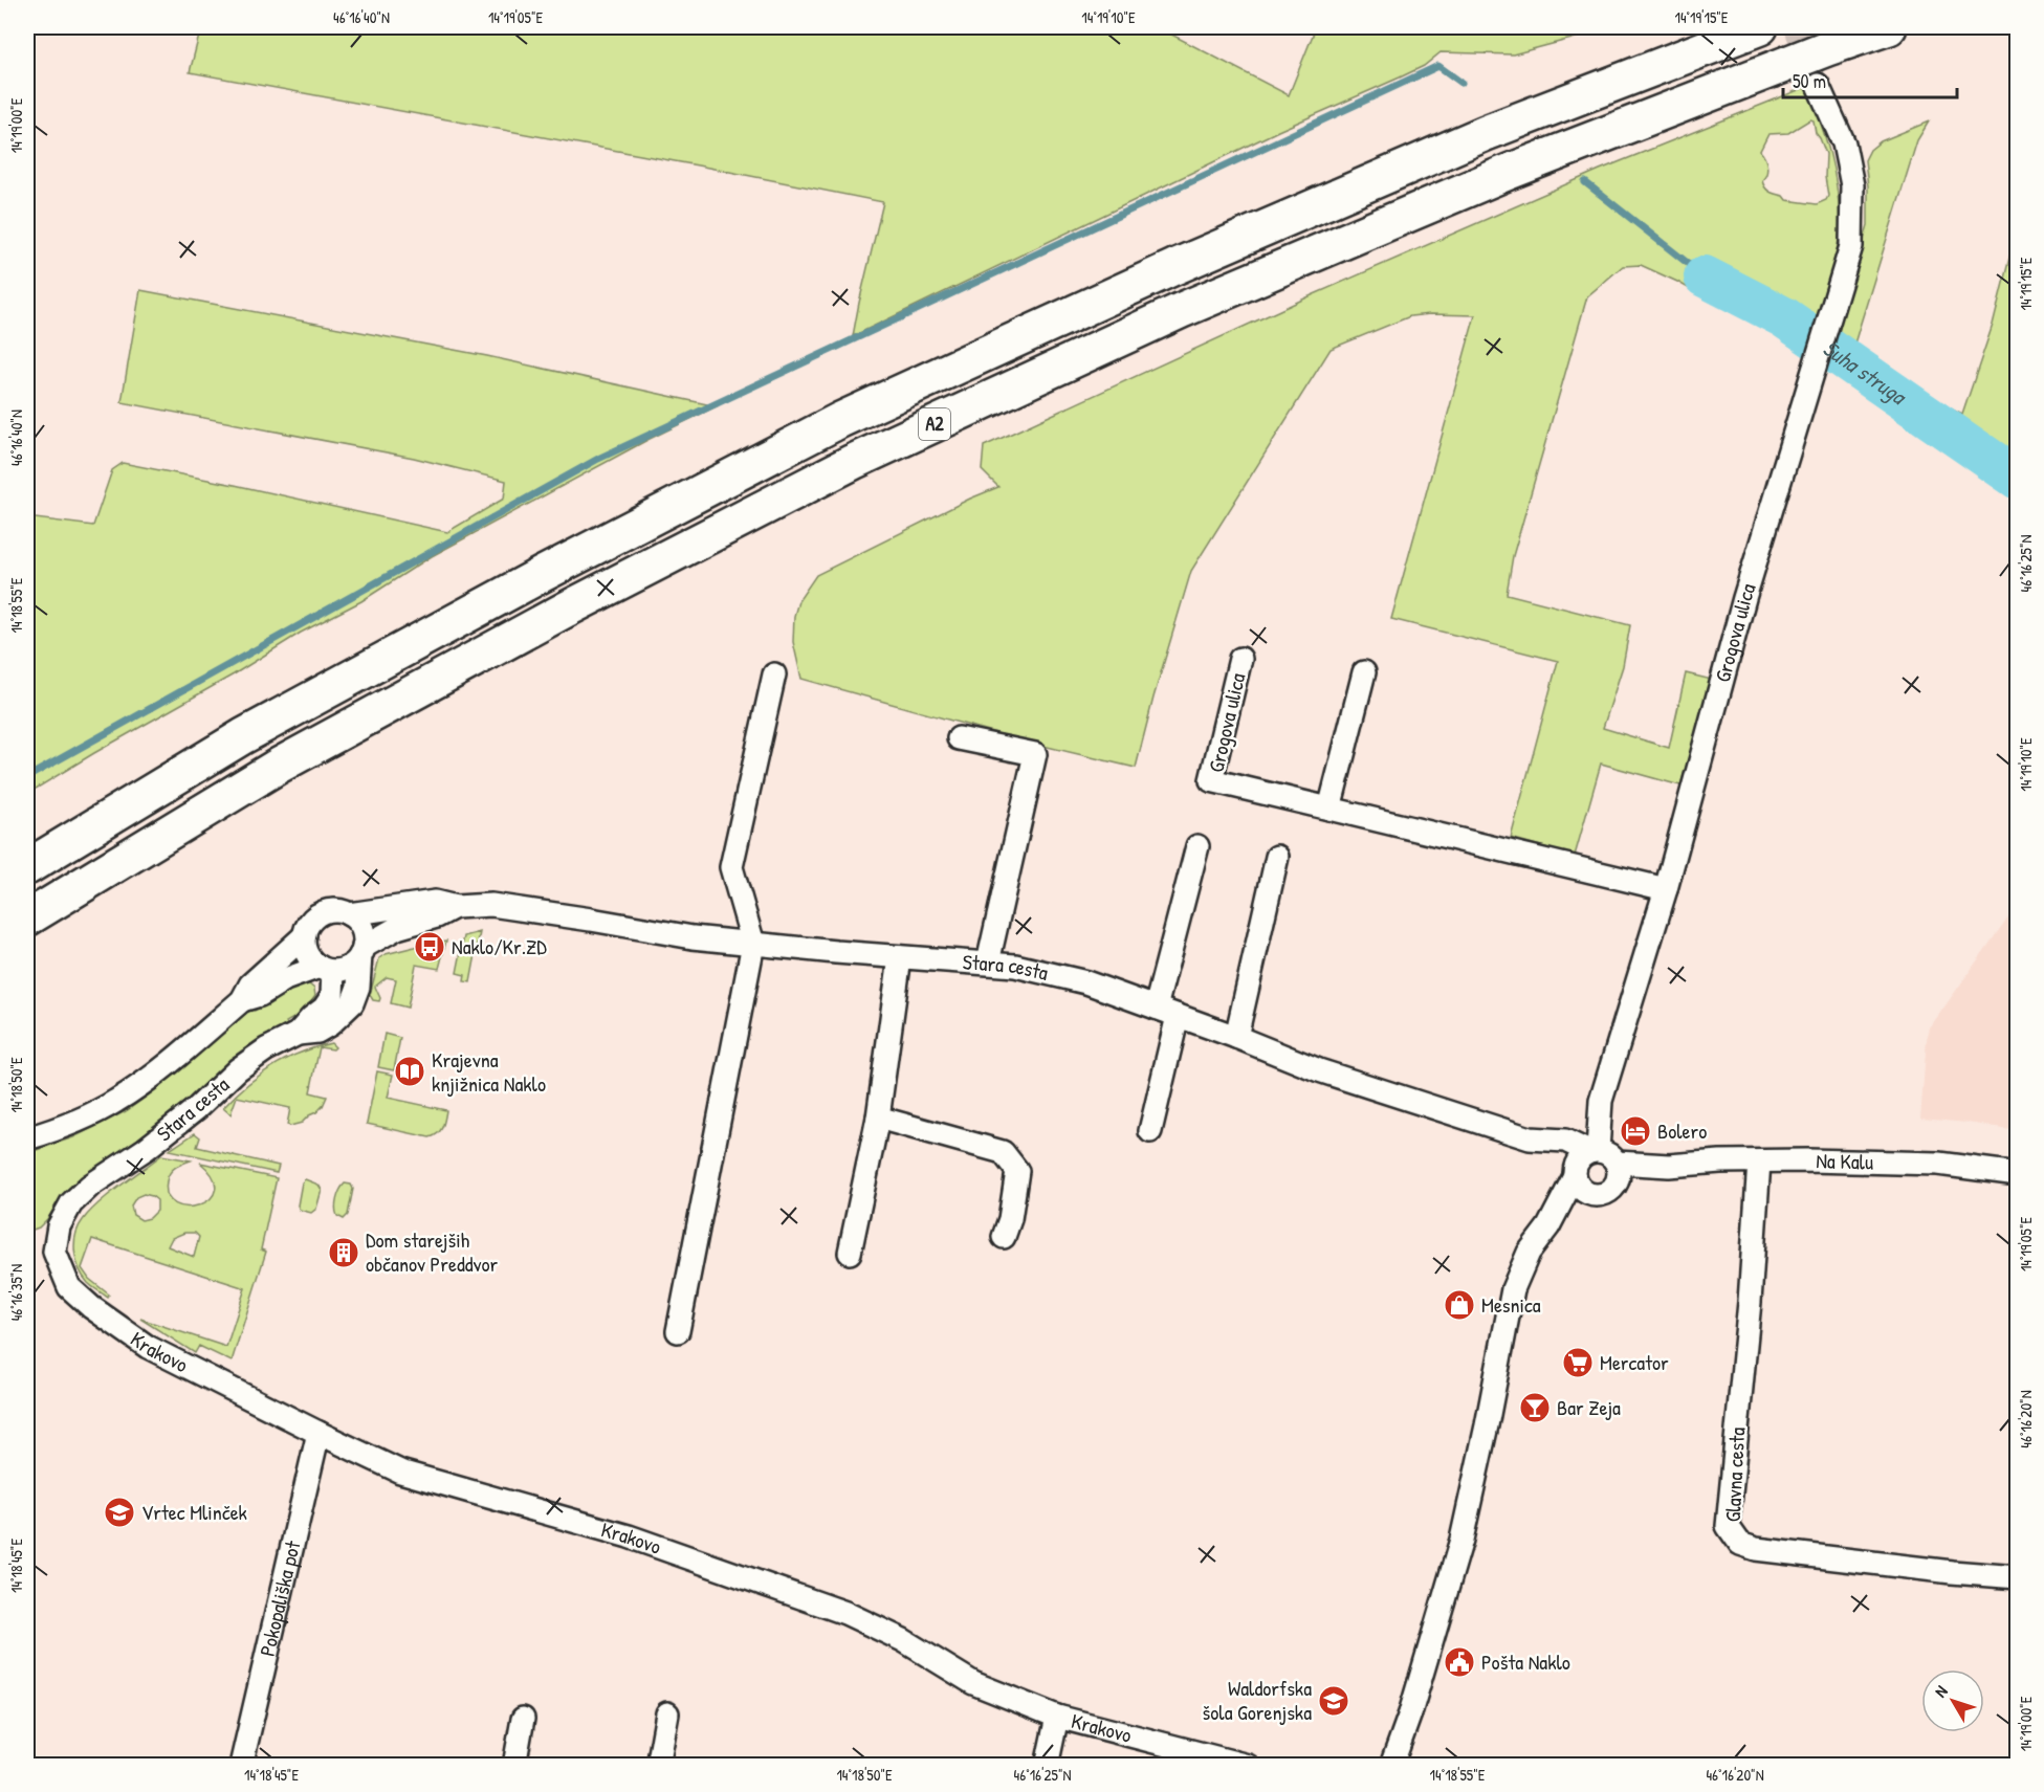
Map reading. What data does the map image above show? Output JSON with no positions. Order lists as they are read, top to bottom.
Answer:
{
  "streets": {
    "highway": ["A2"],
    "street": [
      "Grogova ulica",
      "Stara cesta",
      "Na Kalu",
      "Krakovo",
      "Glavna cesta",
      "Pokopališka pot"
    ]
  },
  "crossings": [
    ["Stara cesta", "Krakovo"],
    ["Na Kalu", "Glavna cesta"],
    ["Krakovo", "Pokopališka pot"]
  ],
  "water": ["Suha struga"],
  "places": {
    "bus stop": ["Naklo/Kr.ZD"],
    "library": ["Krajevna knjižnica Naklo"],
    "hotel": ["Bolero"],
    "building": ["Dom starejših občanov Preddvor"],
    "shop": ["Mesnica"],
    "supermarket": ["Mercator"],
    "bar": ["Bar Zeja"],
    "school or university": ["Vrtec Mlinček", "Waldorfska šola Gorenjska"],
    "public building": ["Pošta Naklo"]
  },
  "scale_bar": "50 m",
  "north": "top left",
  "coordinates": [
    "46°16'40\"N",
    "14°19'05\"E",
    "14°19'10\"E",
    "14°19'15\"E",
    "14°19'00\"E",
    "46°16'25\"N",
    "14°18'55\"E",
    "14°18'50\"E",
    "46°16'35\"N",
    "46°16'20\"N",
    "14°18'45\"E"
  ]
}
